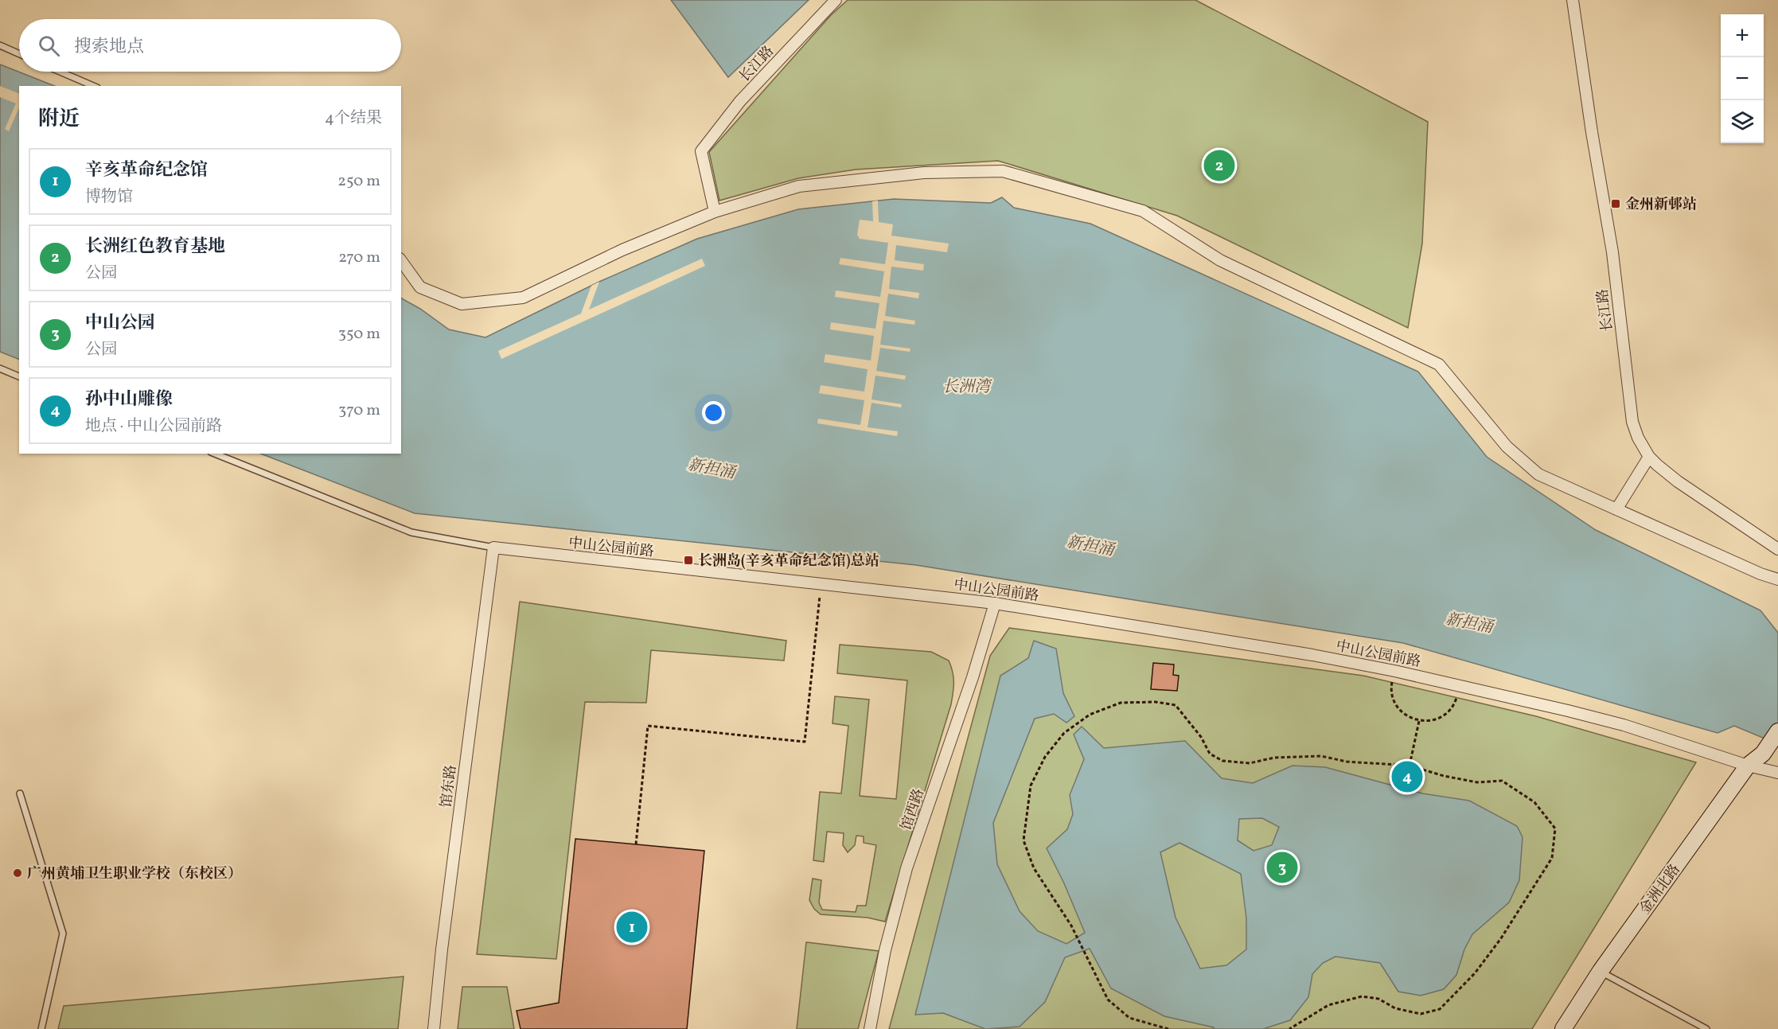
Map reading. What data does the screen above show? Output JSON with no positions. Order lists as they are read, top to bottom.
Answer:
{
  "streets": {
    "main road": ["金洲北路"],
    "street": [
      "长江路",
      "中山公园前路",
      "馆东路",
      "馆西路"
    ]
  },
  "crossings": [
    ["中山公园前路", "馆东路"],
    ["中山公园前路", "馆西路"],
    ["中山公园前路", "金洲北路"]
  ],
  "water": ["长洲湾", "新担涌"],
  "places": {
    "transit": ["金州新邨站", "长洲岛(辛亥革命纪念馆)总站"],
    "other": ["广州黄埔卫生职业学校（东校区）"]
  },
  "page": {
    "map_buttons": ["+", "−"],
    "search": "搜索地点",
    "heading": ["附近", "4个结果"],
    "pins": [
      "2",
      "4",
      "3",
      "1"
    ],
    "list": [
      {
        "mark": "1",
        "name": "辛亥革命纪念馆",
        "note": "博物馆",
        "value": "250 m"
      },
      {
        "mark": "2",
        "name": "长洲红色教育基地",
        "note": "公园",
        "value": "270 m"
      },
      {
        "mark": "3",
        "name": "中山公园",
        "note": "公园",
        "value": "350 m"
      },
      {
        "mark": "4",
        "name": "孙中山雕像",
        "note": "地点 · 中山公园前路",
        "value": "370 m"
      }
    ]
  }
}
